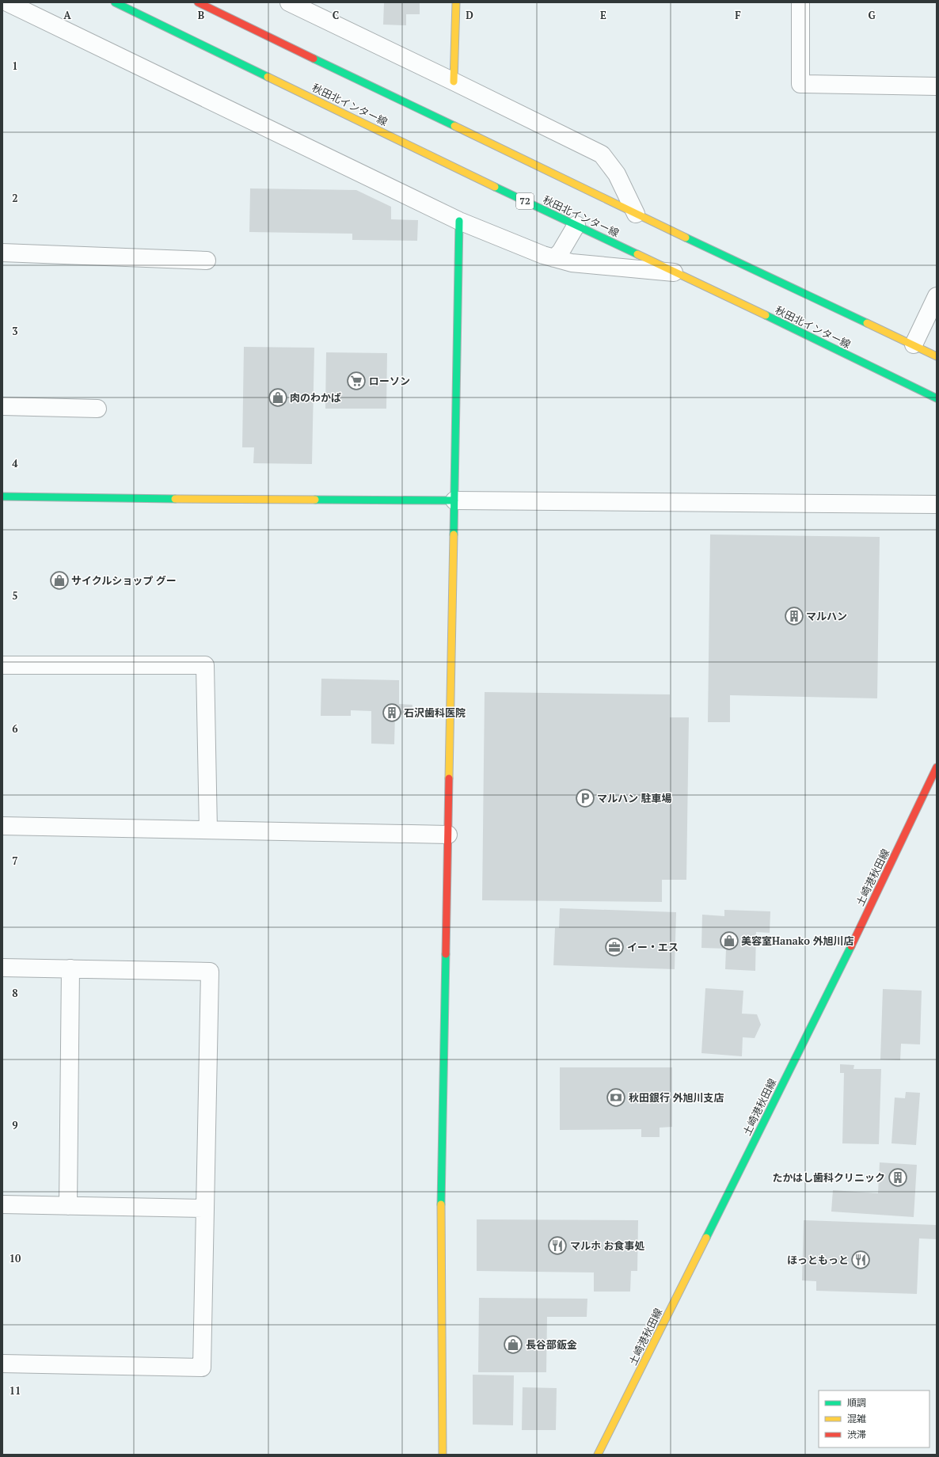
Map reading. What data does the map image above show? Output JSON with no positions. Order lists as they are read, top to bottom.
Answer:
{
  "streets": {
    "main road": ["秋田北インター線", "72", "土崎港秋田線"]
  },
  "places": {
    "supermarket": ["ローソン"],
    "shop": [
      "肉のわかば",
      "サイクルショップ グー",
      "美容室Hanako 外旭川店",
      "長谷部鈑金"
    ],
    "building": ["マルハン", "石沢歯科医院", "たかはし歯科クリニック"],
    "parking": ["マルハン 駐車場"],
    "office": ["イー・エス"],
    "bank": ["秋田銀行 外旭川支店"],
    "restaurant": ["マルホ お食事処", "ほっともっと"]
  },
  "legend": ["順調", "混雑", "渋滞"],
  "grid": {
    "columns": [
      "A",
      "B",
      "C",
      "D",
      "E",
      "F",
      "G"
    ],
    "rows": [
      "1",
      "2",
      "3",
      "4",
      "5",
      "6",
      "7",
      "8",
      "9",
      "10",
      "11"
    ]
  }
}
